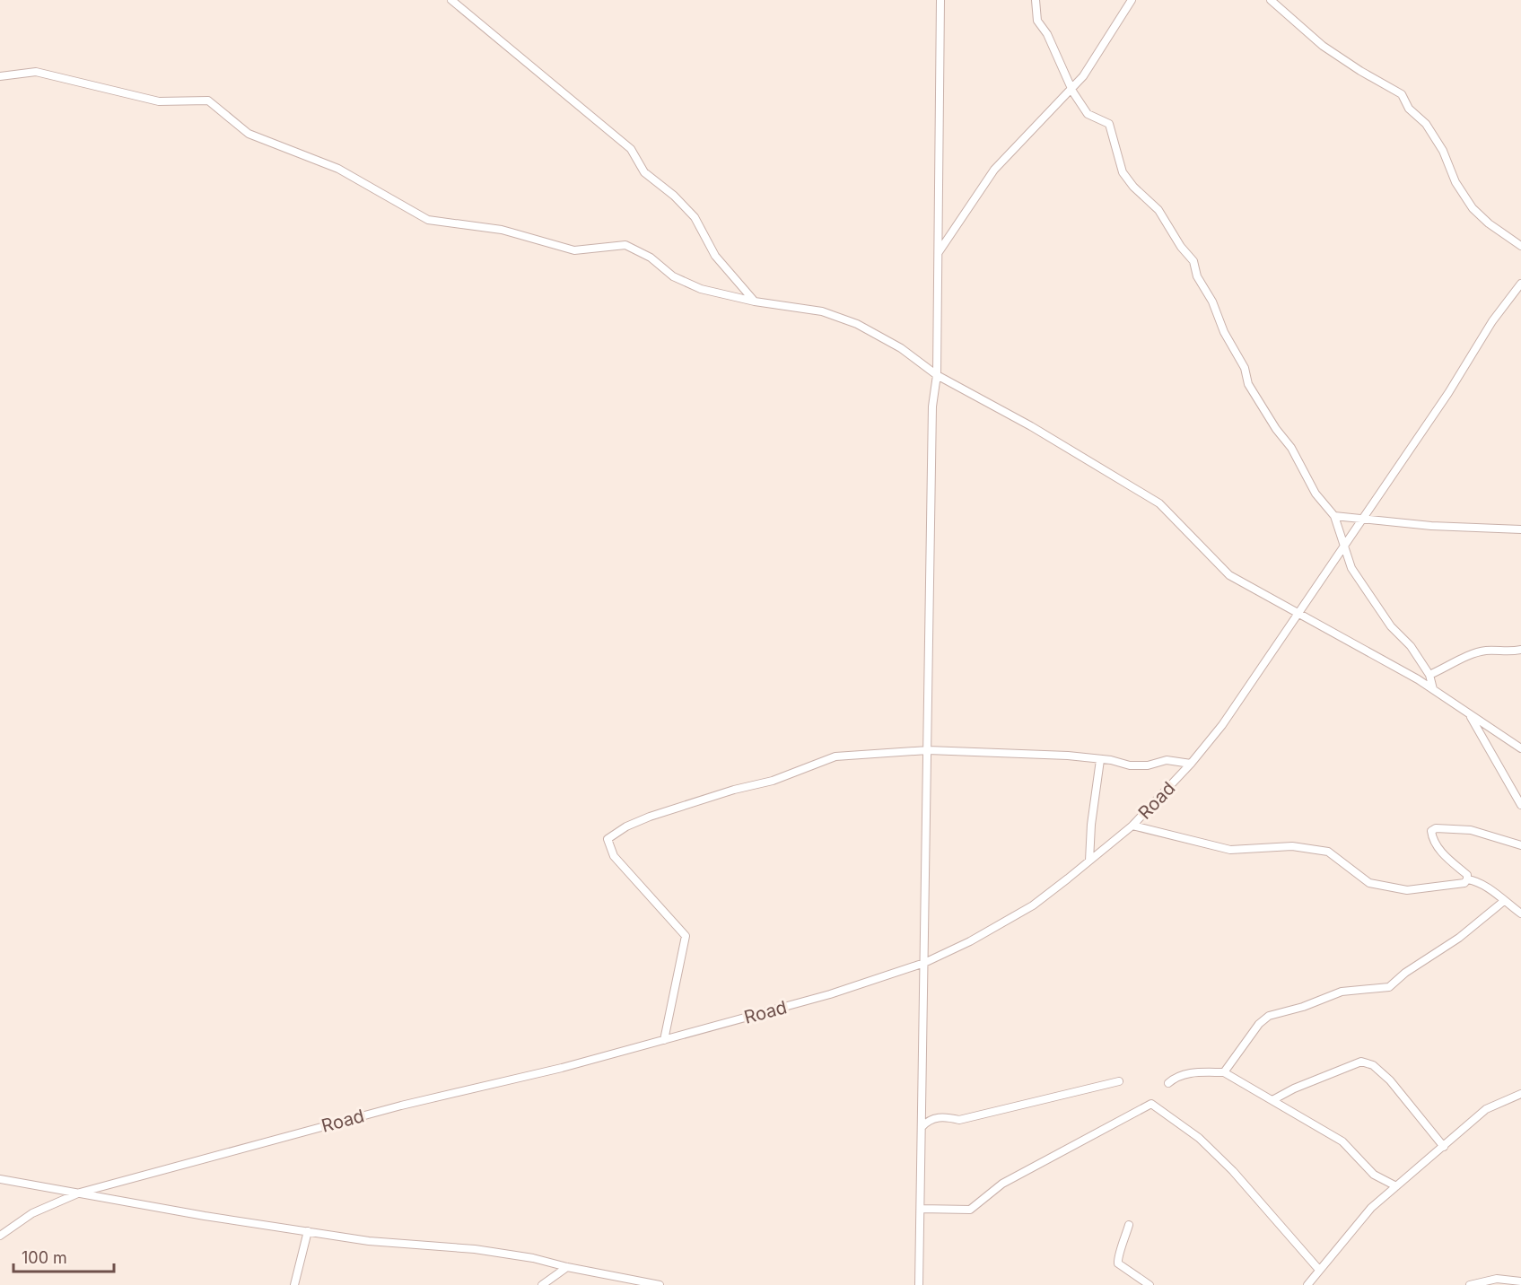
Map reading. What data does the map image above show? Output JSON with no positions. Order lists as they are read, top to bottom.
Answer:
{
  "streets": {
    "street": ["Road"]
  },
  "scale_bar": "100 m"
}
